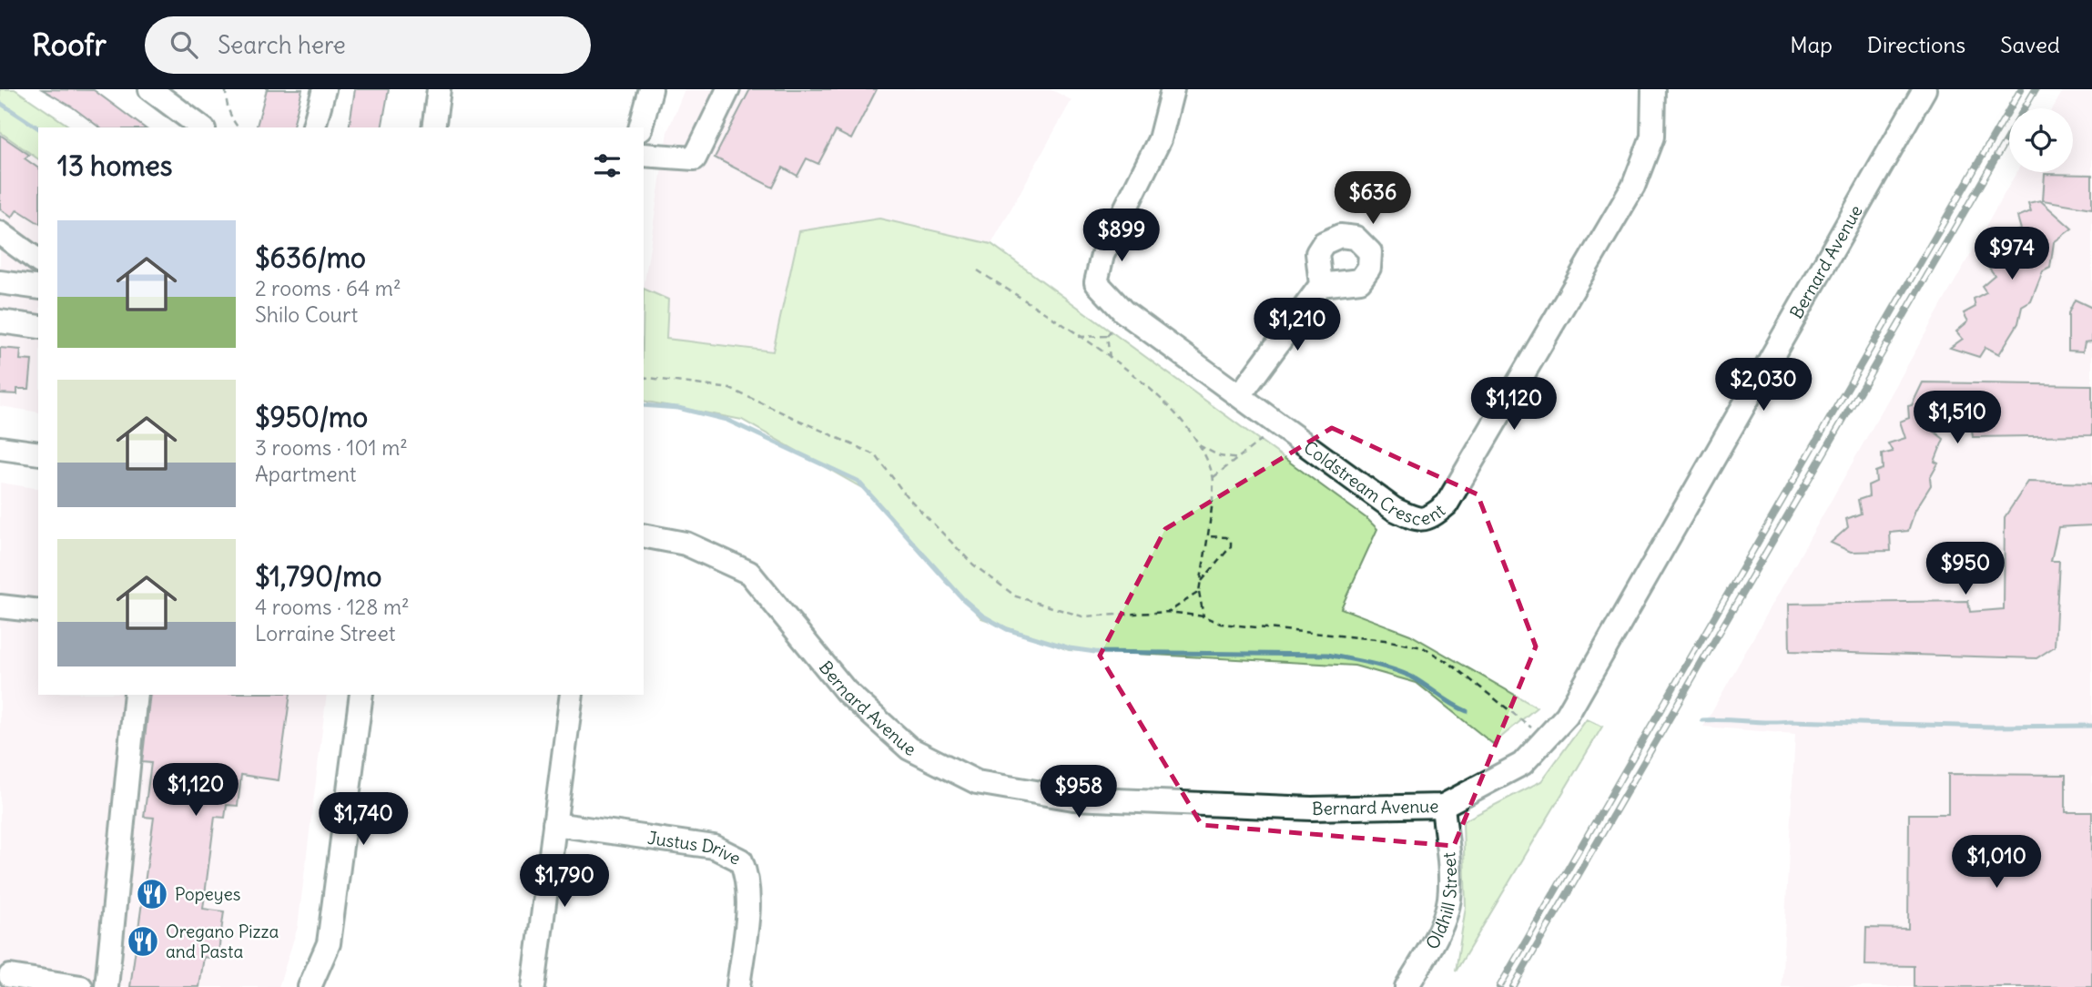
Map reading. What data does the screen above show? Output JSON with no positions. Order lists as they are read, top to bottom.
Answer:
{
  "streets": {
    "street": [
      "Bernard Avenue",
      "Coldstream Crescent",
      "Justus Drive",
      "Oldhill Street"
    ]
  },
  "crossings": [
    ["Bernard Avenue", "Oldhill Street"]
  ],
  "places": {
    "restaurant": ["Popeyes", "Oregano Pizza and Pasta"]
  },
  "page": {
    "header": "Roofr",
    "search": "Search here",
    "nav": ["Map", "Directions", "Saved"],
    "heading": "13 homes",
    "price": [
      "$636",
      "$899",
      "$974",
      "$1,210",
      "$2,030",
      "$1,120",
      "$1,510",
      "$950",
      "$1,120",
      "$958",
      "$1,740",
      "$1,010",
      "$1,790"
    ],
    "list": [
      {
        "name": "$636/mo",
        "note": "2 rooms · 64 m² · Shilo Court"
      },
      {
        "name": "$950/mo",
        "note": "3 rooms · 101 m² · Apartment"
      },
      {
        "name": "$1,790/mo",
        "note": "4 rooms · 128 m² · Lorraine Street"
      }
    ]
  }
}
